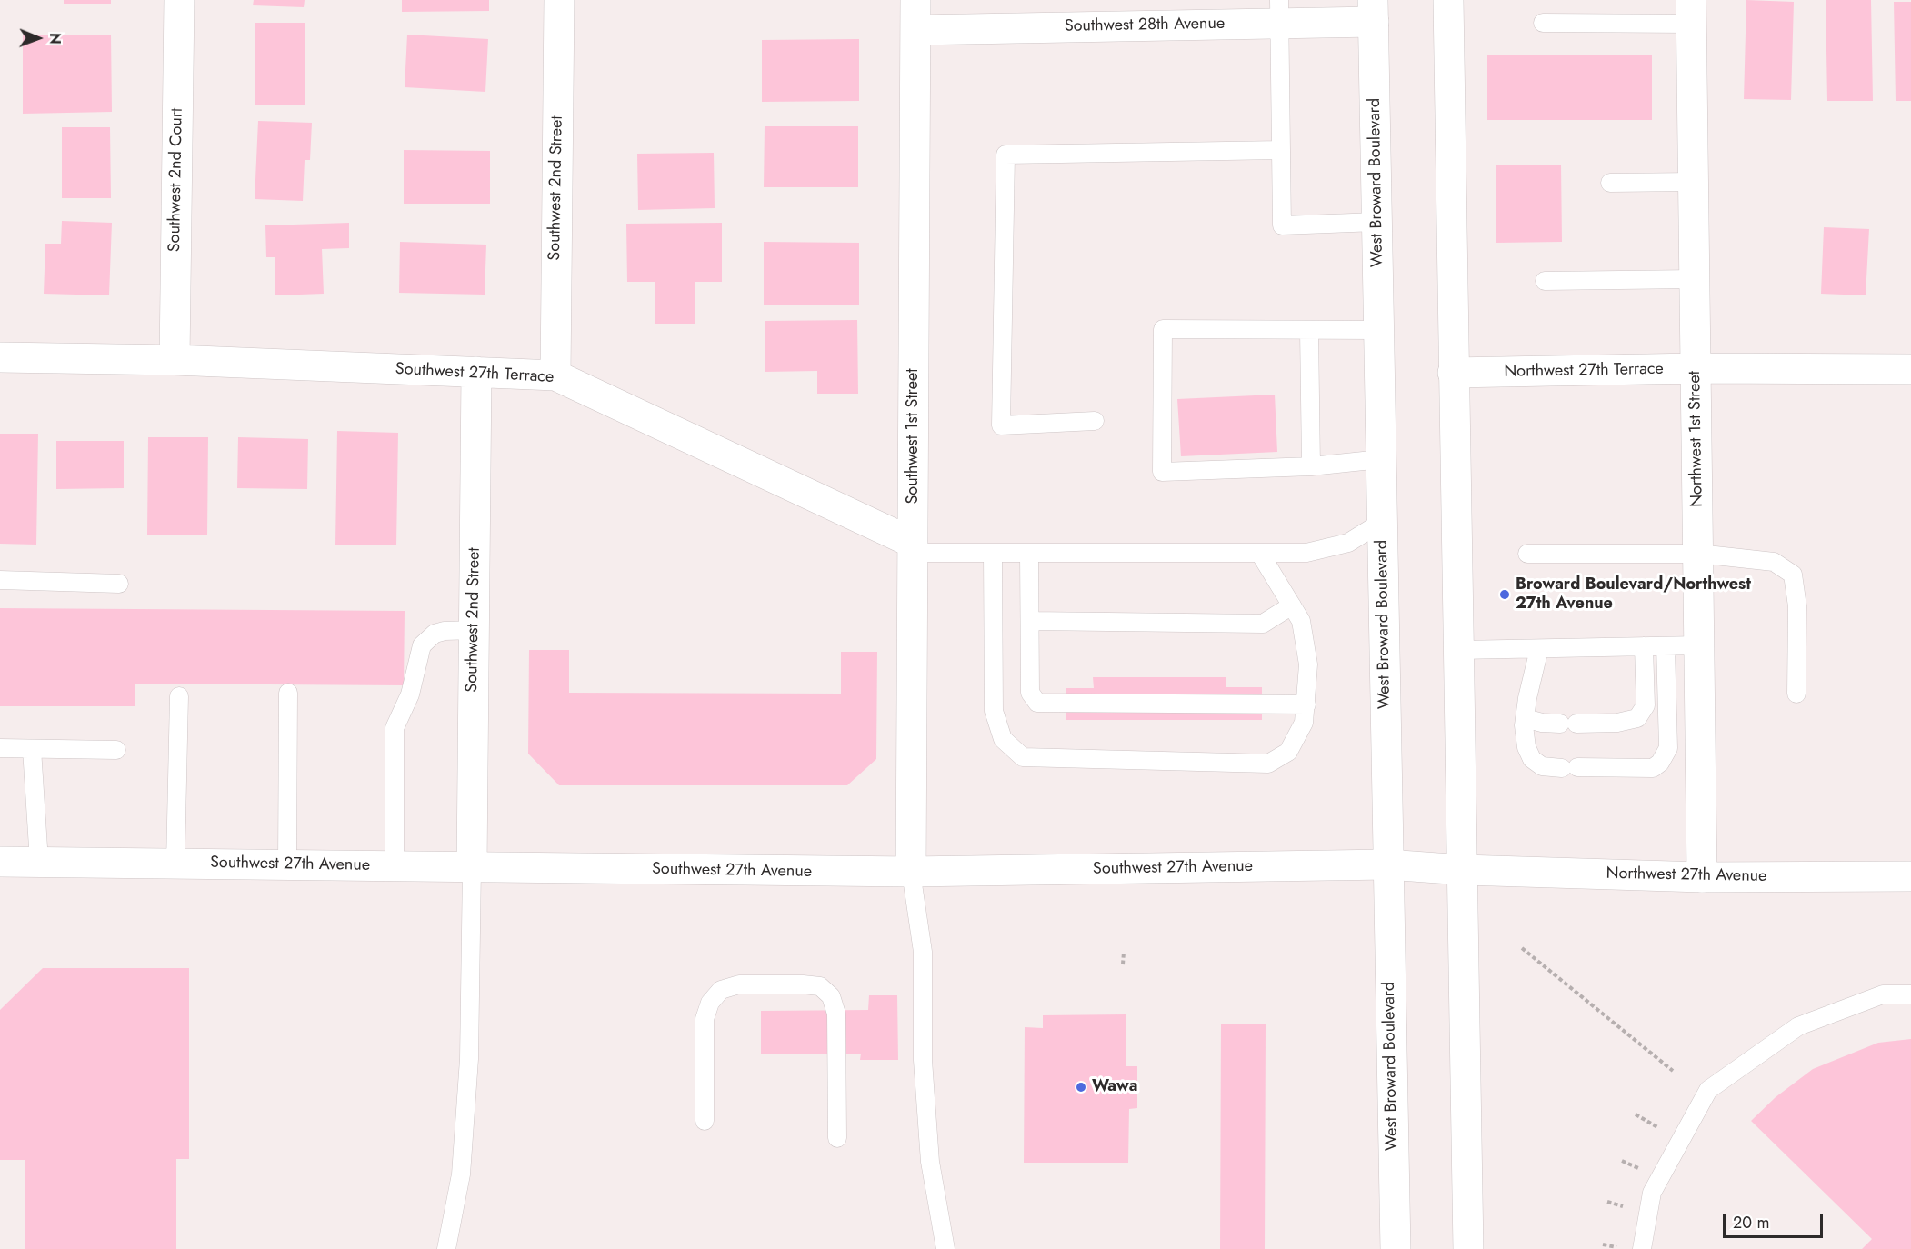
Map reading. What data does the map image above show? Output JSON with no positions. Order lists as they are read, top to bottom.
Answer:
{
  "streets": {
    "street": [
      "Southwest 28th Avenue",
      "Southwest 2nd Court",
      "West Broward Boulevard",
      "Southwest 2nd Street",
      "Northwest 27th Terrace",
      "Southwest 27th Terrace",
      "Southwest 1st Street",
      "Northwest 1st Street",
      "Southwest 27th Avenue",
      "Northwest 27th Avenue"
    ]
  },
  "crossings": [
    ["Southwest 28th Avenue", "West Broward Boulevard"],
    ["Southwest 28th Avenue", "Southwest 1st Street"],
    ["Southwest 2nd Court", "Southwest 27th Terrace"],
    ["West Broward Boulevard", "Southwest 27th Avenue"],
    ["Southwest 2nd Street", "Southwest 27th Terrace"],
    ["Southwest 2nd Street", "Southwest 27th Avenue"],
    ["Northwest 27th Terrace", "Northwest 1st Street"],
    ["Southwest 27th Terrace", "Southwest 1st Street"],
    ["Southwest 1st Street", "Southwest 27th Avenue"],
    ["Northwest 1st Street", "Northwest 27th Avenue"],
    ["Southwest 27th Avenue", "Northwest 27th Avenue"]
  ],
  "places": ["Broward Boulevard/Northwest 27th Avenue", "Wawa"],
  "scale_bar": "20 m",
  "north": "right"
}
